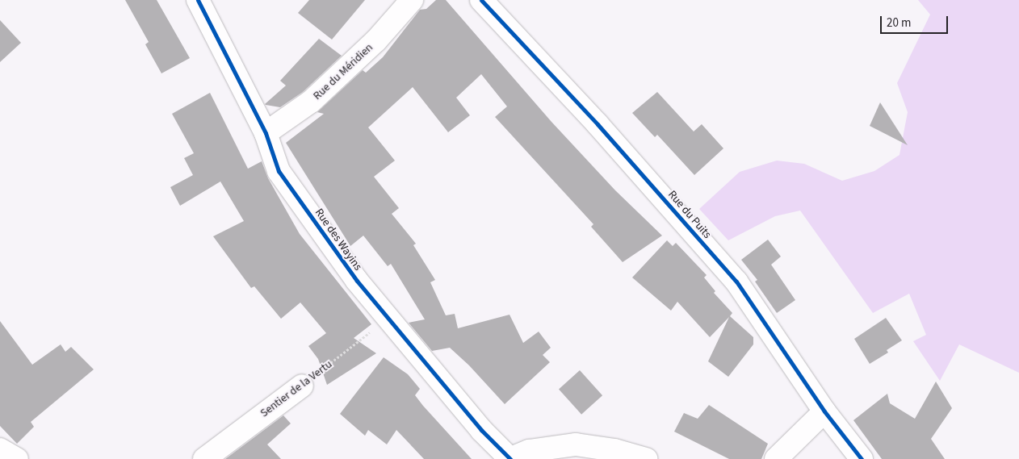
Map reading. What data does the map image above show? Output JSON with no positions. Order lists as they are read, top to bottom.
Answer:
{
  "streets": {
    "street": [
      "Rue du Méridien",
      "Rue du Puits",
      "Rue des Wayins",
      "Sentier de la Vertu"
    ]
  },
  "crossings": [
    ["Rue du Méridien", "Rue des Wayins"],
    ["Rue des Wayins", "Sentier de la Vertu"]
  ],
  "scale_bar": "20 m"
}
